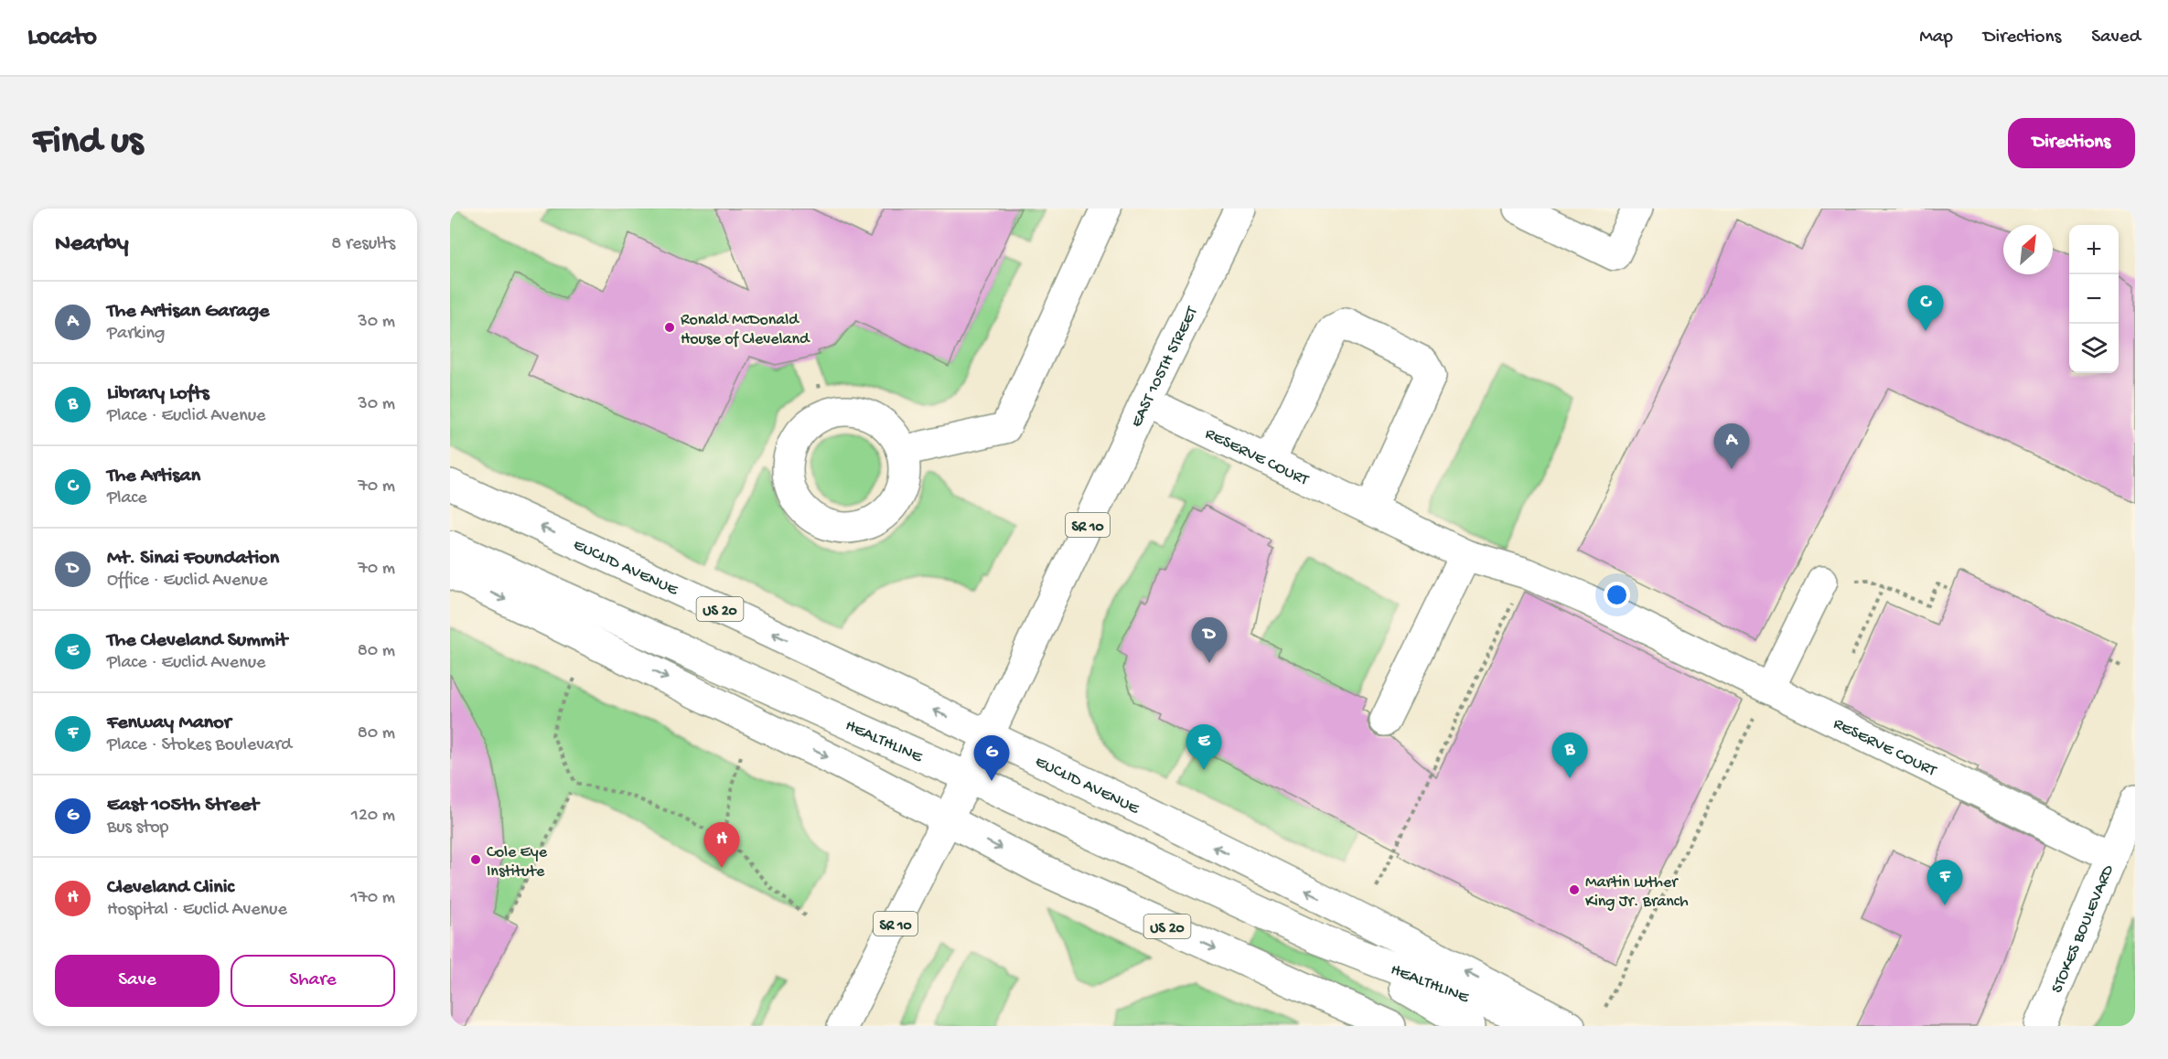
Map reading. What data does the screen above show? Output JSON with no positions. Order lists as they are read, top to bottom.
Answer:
{
  "streets": {
    "main road": [
      "EAST 105TH STREET",
      "RESERVE COURT",
      "SR 10",
      "EUCLID AVENUE",
      "US 20",
      "HEALTHLINE",
      "STOKES BOULEVARD"
    ]
  },
  "crossings": [
    ["EAST 105TH STREET", "RESERVE COURT"],
    ["EAST 105TH STREET", "EUCLID AVENUE"],
    ["EAST 105TH STREET", "US 20"],
    ["EAST 105TH STREET", "HEALTHLINE"],
    ["RESERVE COURT", "STOKES BOULEVARD"]
  ],
  "places": ["Ronald McDonald House of Cleveland", "Cole Eye Institute", "Martin Luther King Jr. Branch"],
  "north": "top right",
  "page": {
    "header": "Locato",
    "nav": ["Map", "Directions", "Saved"],
    "buttons": [
      "Directions",
      ["Save", "Share"]
    ],
    "title": "Find us",
    "heading": ["Nearby", "8 results"],
    "map_buttons": ["+", "−"],
    "list": [
      {
        "mark": "A",
        "name": "The Artisan Garage",
        "note": "Parking",
        "value": "30 m"
      },
      {
        "mark": "B",
        "name": "Library Lofts",
        "note": "Place · Euclid Avenue",
        "value": "30 m"
      },
      {
        "mark": "C",
        "name": "The Artisan",
        "note": "Place",
        "value": "70 m"
      },
      {
        "mark": "D",
        "name": "Mt. Sinai Foundation",
        "note": "Office · Euclid Avenue",
        "value": "70 m"
      },
      {
        "mark": "E",
        "name": "The Cleveland Summit",
        "note": "Place · Euclid Avenue",
        "value": "80 m"
      },
      {
        "mark": "F",
        "name": "Fenway Manor",
        "note": "Place · Stokes Boulevard",
        "value": "80 m"
      },
      {
        "mark": "G",
        "name": "East 105th Street",
        "note": "Bus stop",
        "value": "120 m"
      },
      {
        "mark": "H",
        "name": "Cleveland Clinic",
        "note": "Hospital · Euclid Avenue",
        "value": "170 m"
      }
    ],
    "pins": [
      "C",
      "A",
      "D",
      "E",
      "B",
      "G",
      "H",
      "F"
    ]
  }
}
